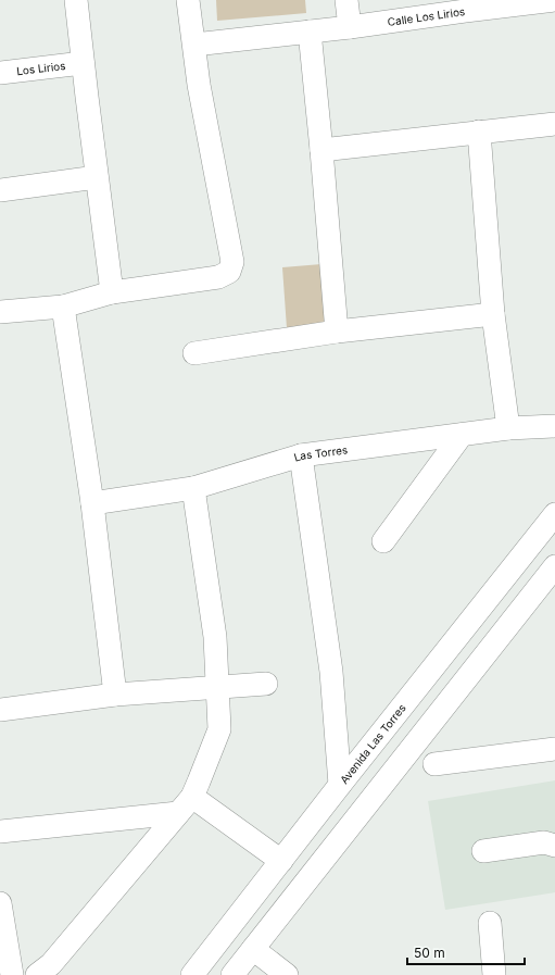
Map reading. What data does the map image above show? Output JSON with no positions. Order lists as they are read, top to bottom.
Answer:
{
  "streets": {
    "street": [
      "Calle Los Lirios",
      "Los Lirios",
      "Las Torres",
      "Avenida Las Torres"
    ]
  },
  "scale_bar": "50 m"
}
